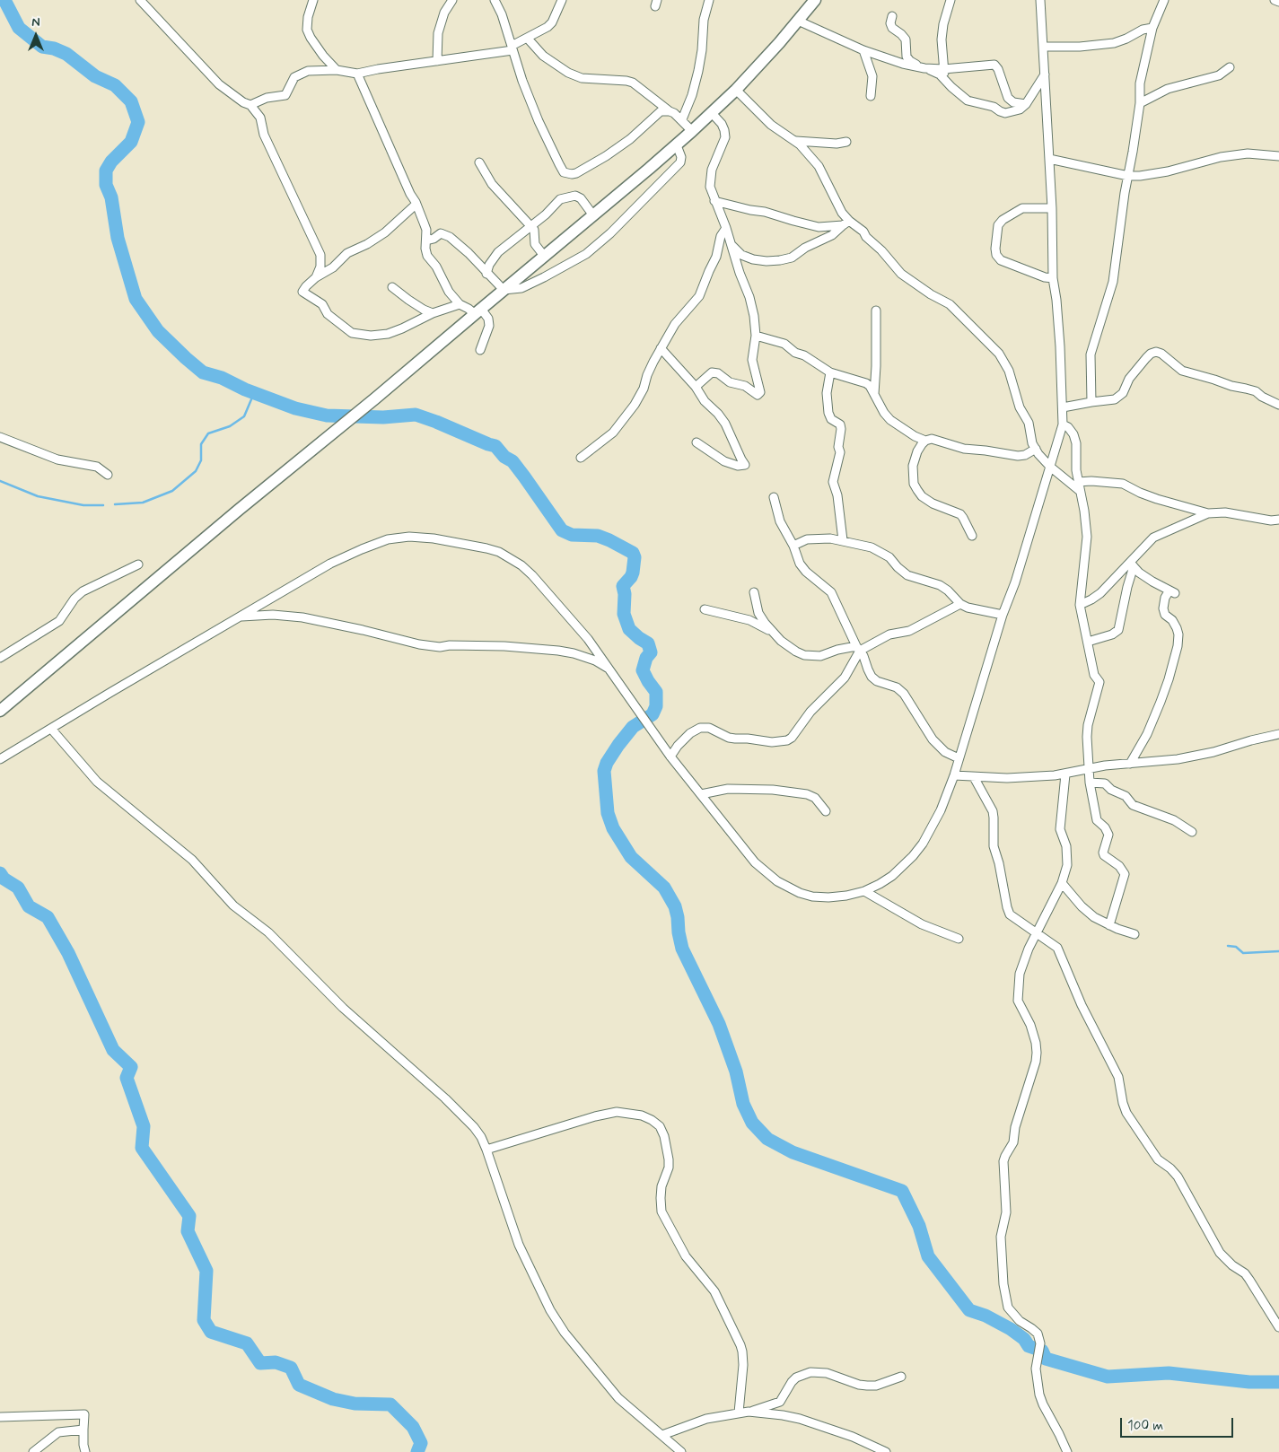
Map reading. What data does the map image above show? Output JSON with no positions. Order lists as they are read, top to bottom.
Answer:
{
  "scale_bar": "100 m",
  "north": "top"
}
